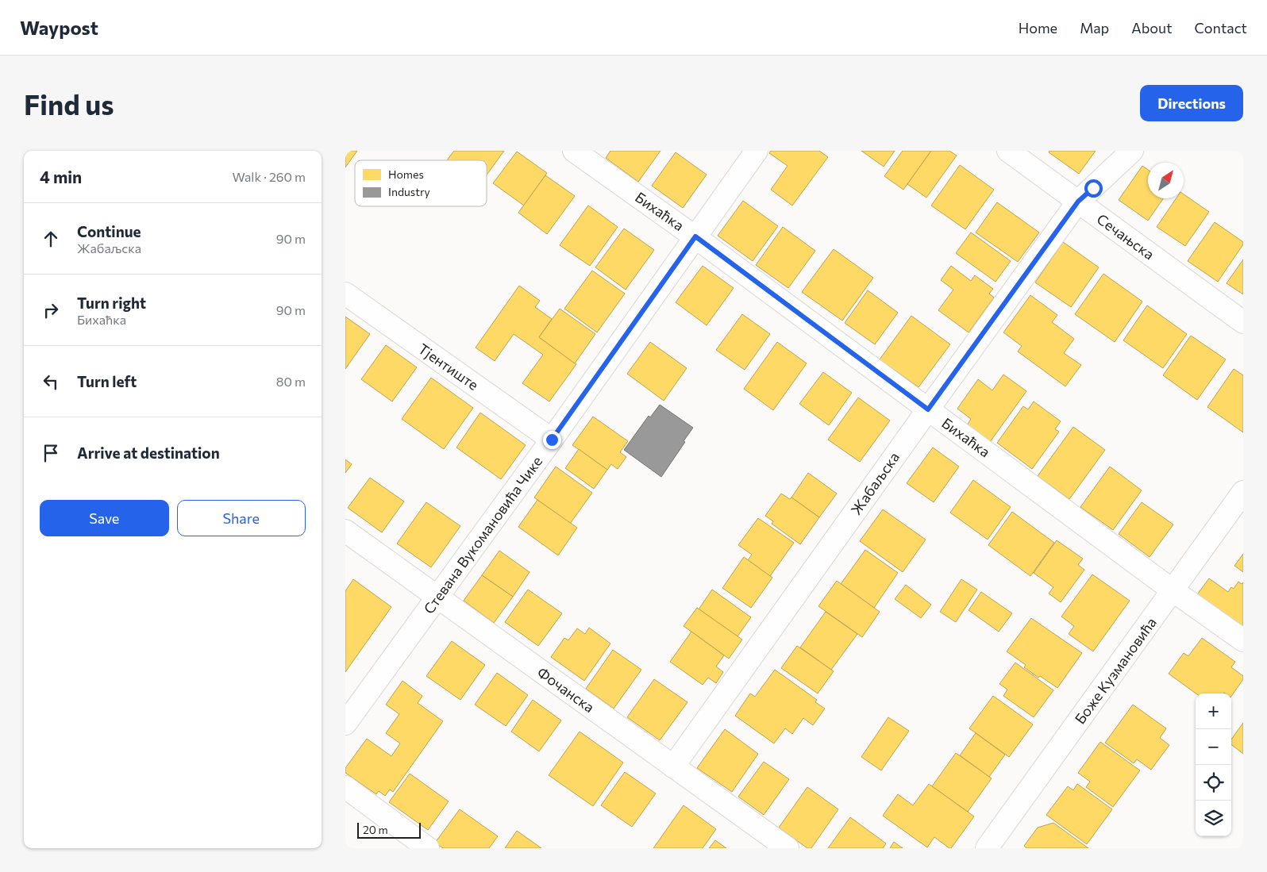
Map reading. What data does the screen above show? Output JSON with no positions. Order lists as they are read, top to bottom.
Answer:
{
  "streets": {
    "street": [
      "Бихаћка",
      "Сечањска",
      "Тјентиште",
      "Жабаљска",
      "Стевана Вукомановића Чике",
      "Боже Кузмановића",
      "Фочанска"
    ]
  },
  "crossings": [
    ["Бихаћка", "Жабаљска"],
    ["Бихаћка", "Стевана Вукомановића Чике"],
    ["Бихаћка", "Боже Кузмановића"],
    ["Сечањска", "Жабаљска"],
    ["Тјентиште", "Стевана Вукомановића Чике"],
    ["Жабаљска", "Фочанска"],
    ["Стевана Вукомановића Чике", "Фочанска"]
  ],
  "legend": ["Homes", "Industry"],
  "scale_bar": "20 m",
  "north": "top right",
  "page": {
    "header": "Waypost",
    "nav": [
      "Home",
      "Map",
      "About",
      "Contact"
    ],
    "buttons": [
      "Directions",
      ["Save", "Share"]
    ],
    "title": "Find us",
    "heading": ["4 min", "Walk · 260 m"],
    "list": [
      ["Continue", "Жабаљска", "90 m"],
      ["Turn right", "Бихаћка", "90 m"],
      ["Turn left", "80 m"],
      "Arrive at destination"
    ],
    "map_buttons": ["+", "−"],
    "scale": "20 m"
  }
}
